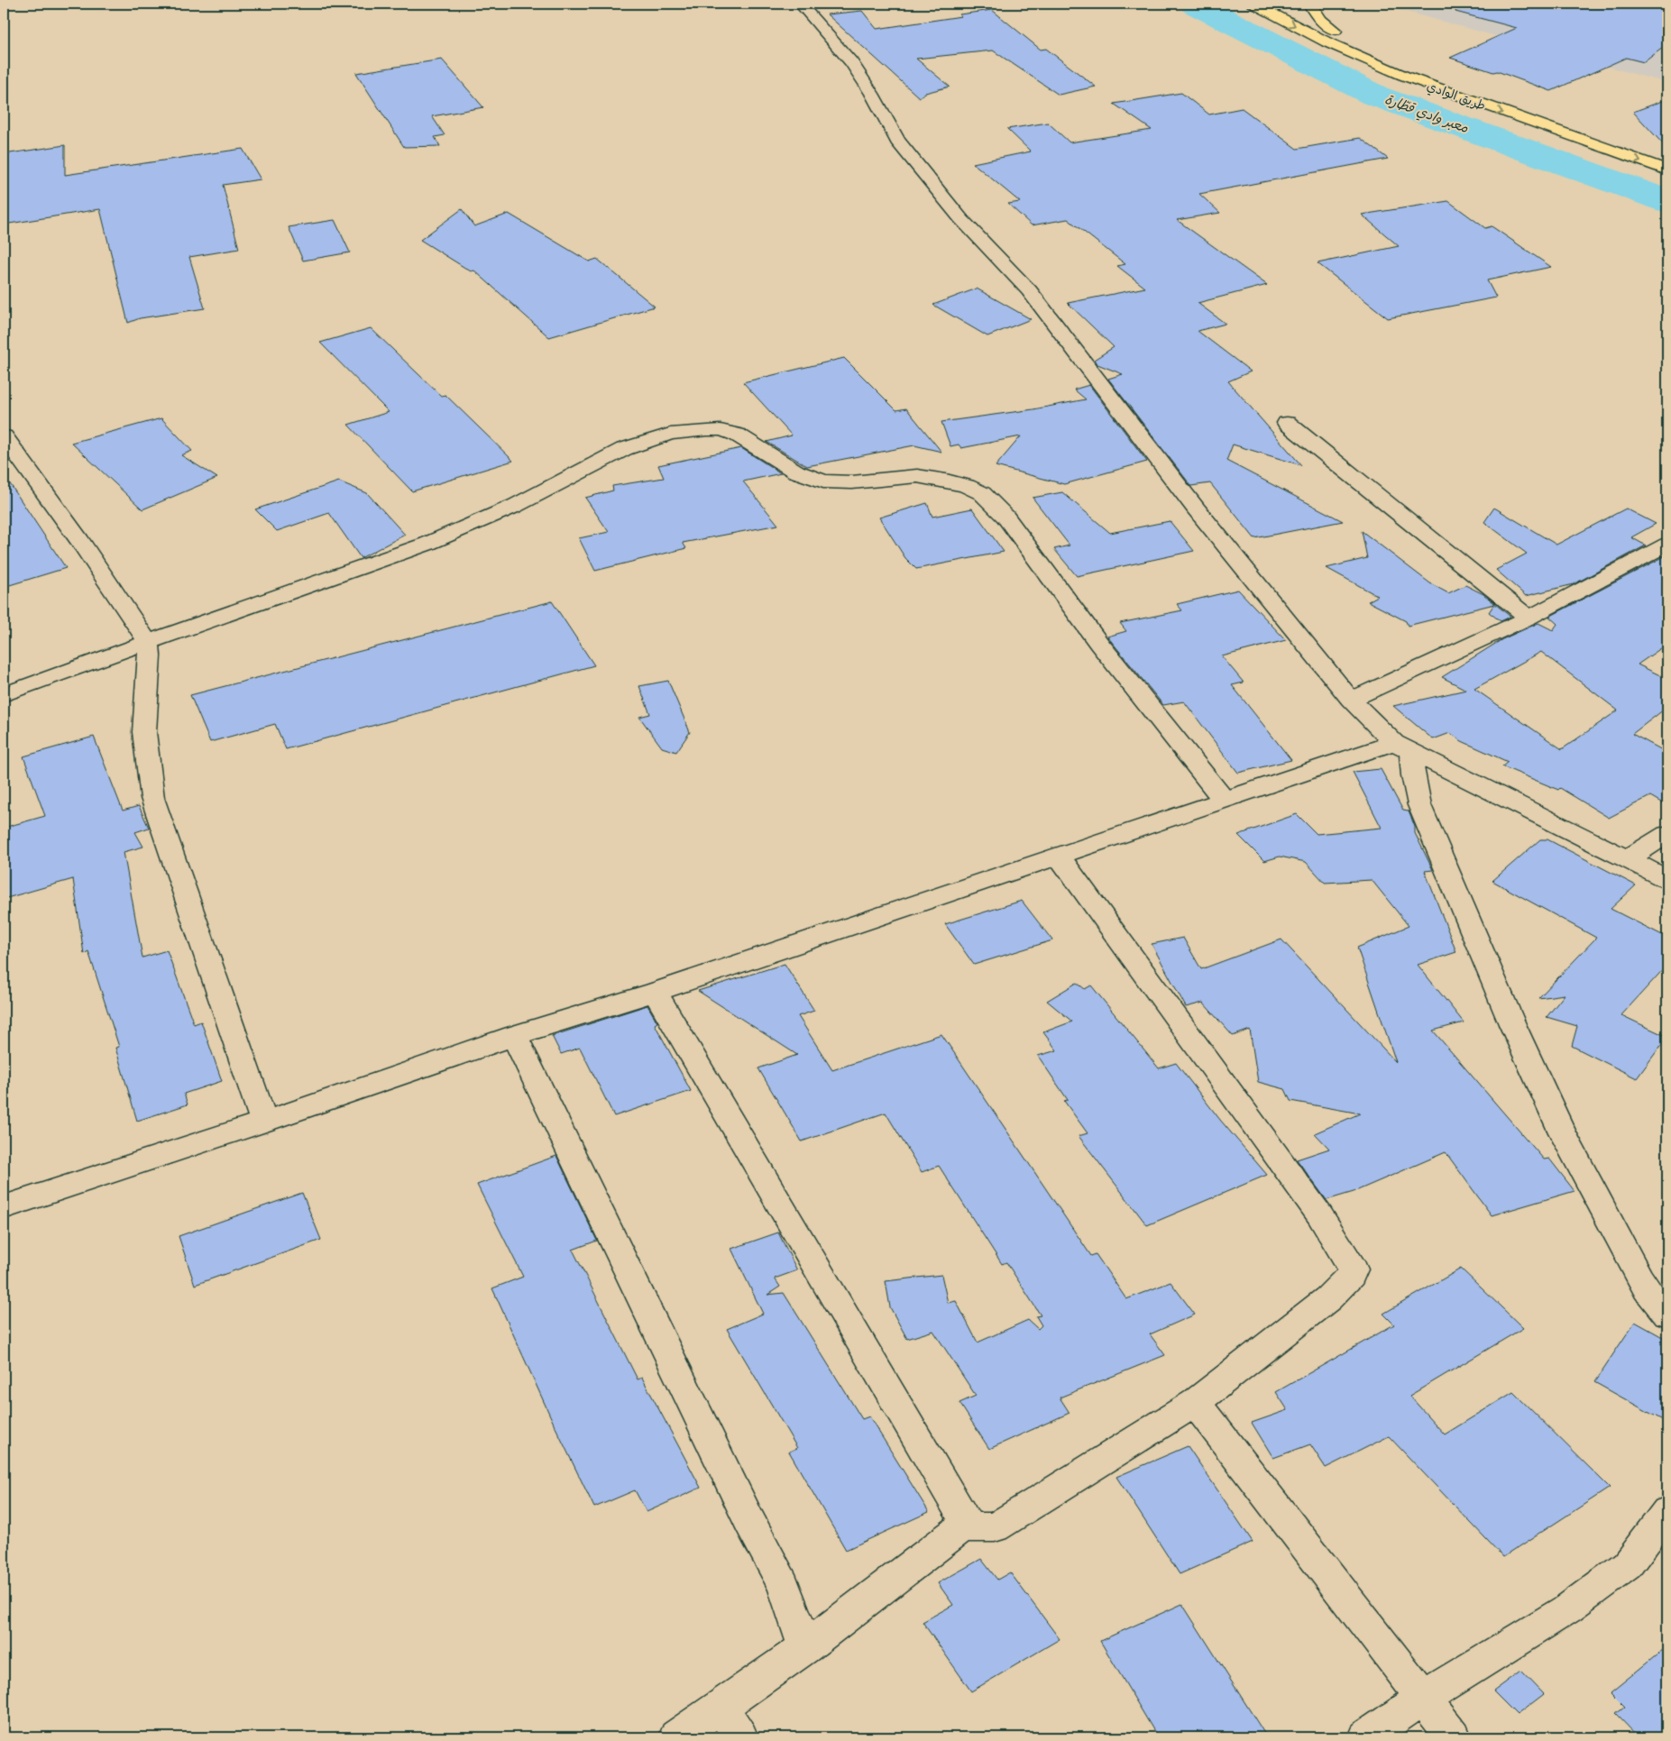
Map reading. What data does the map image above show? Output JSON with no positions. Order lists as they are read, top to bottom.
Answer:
{
  "streets": {
    "main road": ["طريق الوادي"]
  },
  "water": ["معبر وادي قطّارة"]
}
